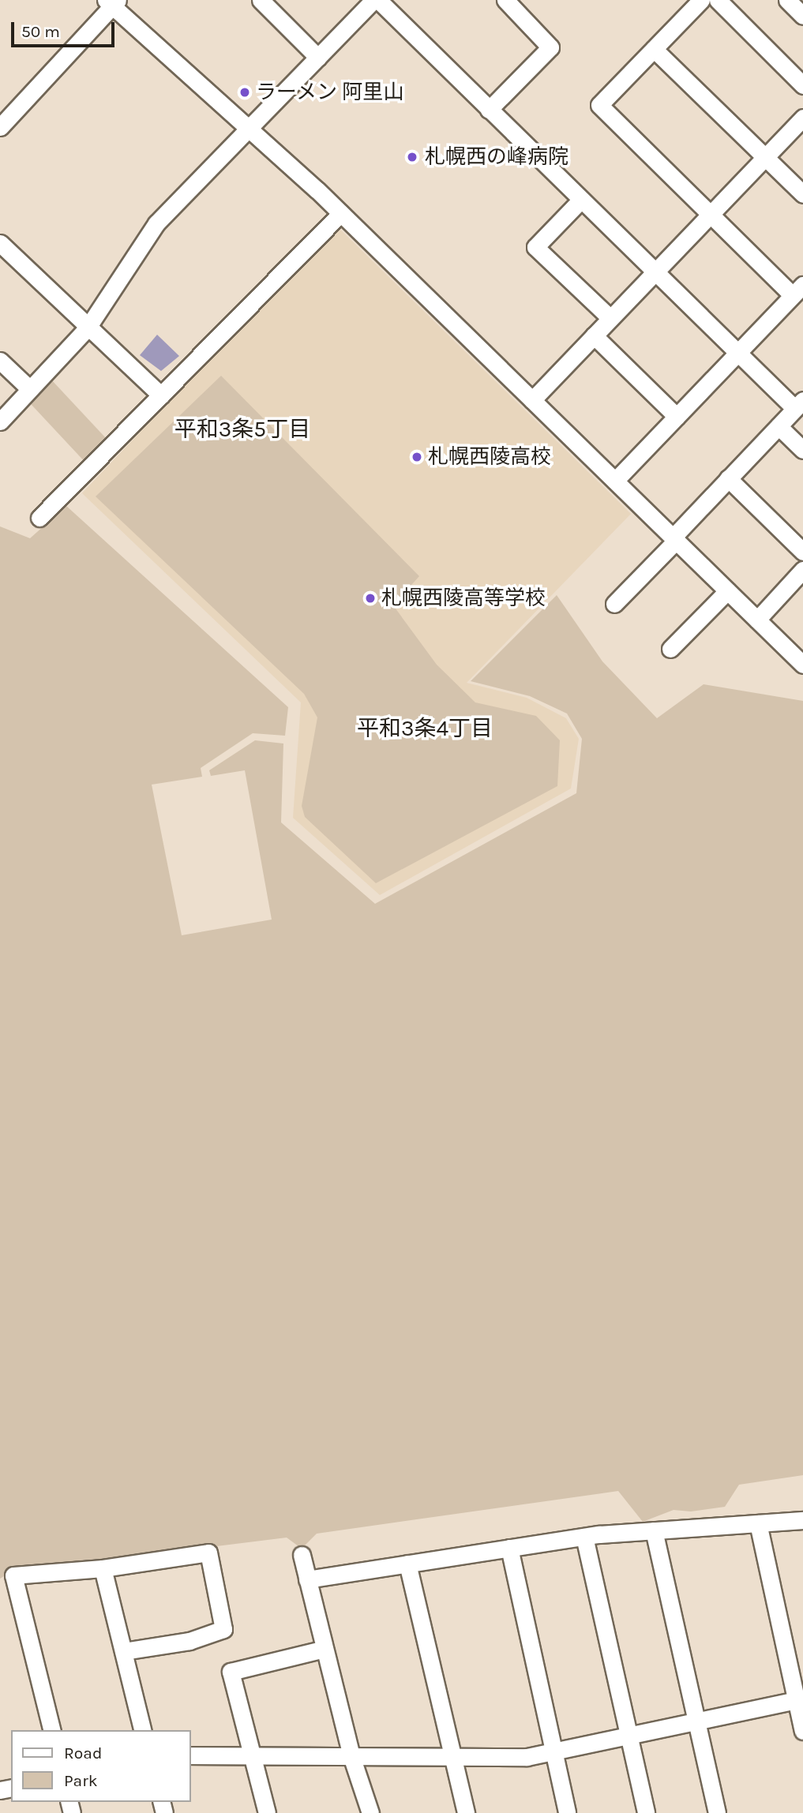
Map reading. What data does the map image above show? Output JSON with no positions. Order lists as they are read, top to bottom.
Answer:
{
  "districts": ["平和3条5丁目", "平和3条4丁目"],
  "places": [
    "ラーメン 阿里山",
    "札幌西の峰病院",
    "札幌西陵高校",
    "札幌西陵高等学校"
  ],
  "legend": ["Road", "Park"],
  "scale_bar": "50 m"
}
